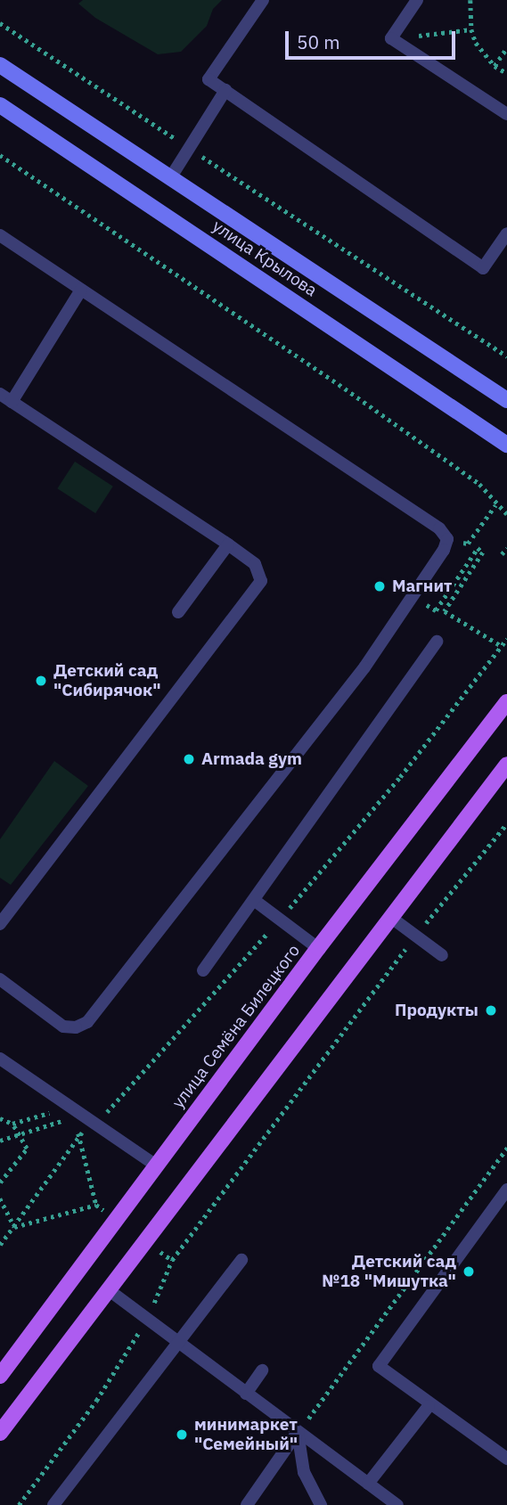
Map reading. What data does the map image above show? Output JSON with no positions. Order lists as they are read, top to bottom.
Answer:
{
  "streets": {
    "main road": ["улица Крылова", "улица Семёна Билецкого"]
  },
  "places": [
    "Магнит",
    "Детский сад \"Сибирячок\"",
    "Armada gym",
    "Продукты",
    "Детский сад №18 \"Мишутка\"",
    "минимаркет \"Семейный\""
  ],
  "scale_bar": "50 m"
}
